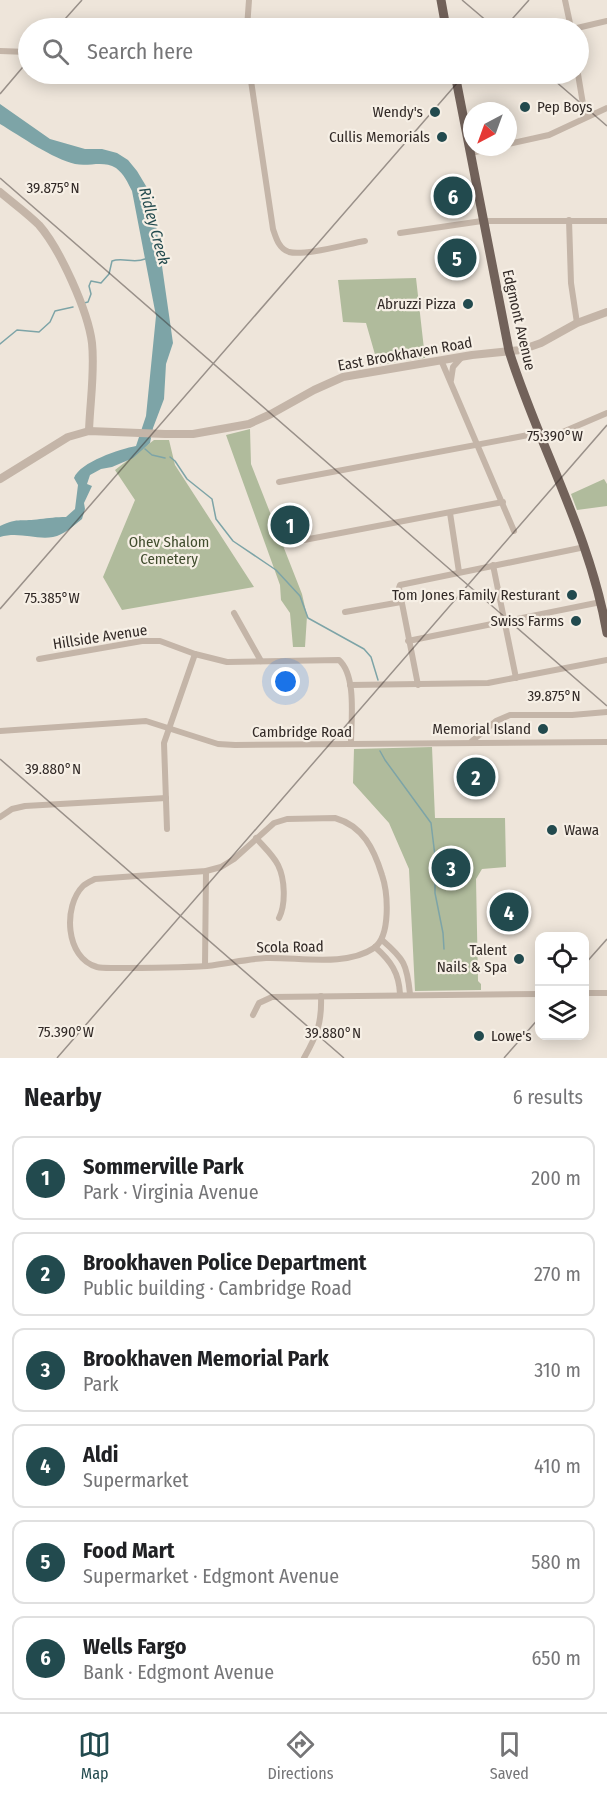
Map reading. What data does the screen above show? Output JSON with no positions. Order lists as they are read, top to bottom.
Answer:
{
  "streets": {
    "main road": ["Edgmont Avenue"],
    "street": [
      "East Brookhaven Road",
      "Hillside Avenue",
      "Cambridge Road",
      "Scola Road"
    ]
  },
  "crossings": [
    ["Edgmont Avenue", "East Brookhaven Road"]
  ],
  "water": ["Ridley Creek"],
  "parks": ["Ohev Shalom Cemetery"],
  "places": [
    "Pep Boys",
    "Wendy's",
    "Cullis Memorials",
    "Abruzzi Pizza",
    "Tom Jones Family Resturant",
    "Swiss Farms",
    "Memorial Island",
    "Wawa",
    "Talent Nails & Spa",
    "Lowe's"
  ],
  "north": "bottom left",
  "page": {
    "search": "Search here",
    "pins": [
      "6",
      "5",
      "1",
      "2",
      "3",
      "4"
    ],
    "heading": ["Nearby", "6 results"],
    "list": [
      {
        "mark": "1",
        "name": "Sommerville Park",
        "note": "Park · Virginia Avenue",
        "value": "200 m"
      },
      {
        "mark": "2",
        "name": "Brookhaven Police Department",
        "note": "Public building · Cambridge Road",
        "value": "270 m"
      },
      {
        "mark": "3",
        "name": "Brookhaven Memorial Park",
        "note": "Park",
        "value": "310 m"
      },
      {
        "mark": "4",
        "name": "Aldi",
        "note": "Supermarket",
        "value": "410 m"
      },
      {
        "mark": "5",
        "name": "Food Mart",
        "note": "Supermarket · Edgmont Avenue",
        "value": "580 m"
      },
      {
        "mark": "6",
        "name": "Wells Fargo",
        "note": "Bank · Edgmont Avenue",
        "value": "650 m"
      }
    ],
    "nav": ["Map", "Directions", "Saved"]
  },
  "coordinates": [
    "39.875°N",
    "75.390°W",
    "75.385°W",
    "39.880°N"
  ]
}
